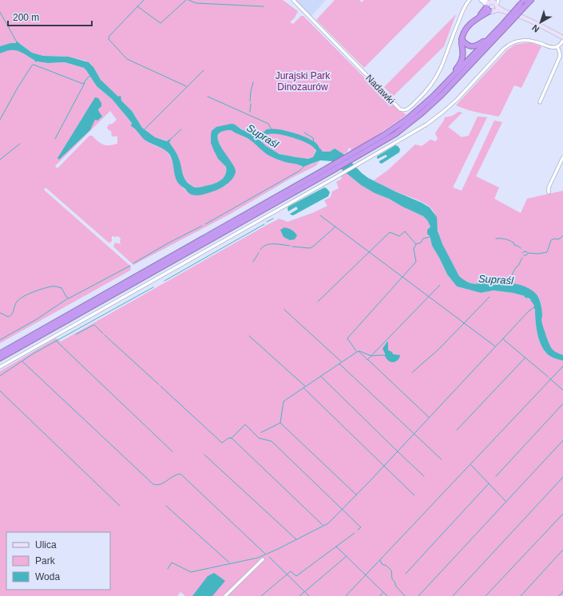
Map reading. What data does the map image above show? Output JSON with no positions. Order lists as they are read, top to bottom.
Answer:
{
  "streets": {
    "street": ["Nadawki"]
  },
  "water": ["Supraśl"],
  "parks": ["Jurajski Park Dinozaurów"],
  "legend": ["Ulica", "Park", "Woda"],
  "scale_bar": "200 m",
  "north": "bottom left"
}
